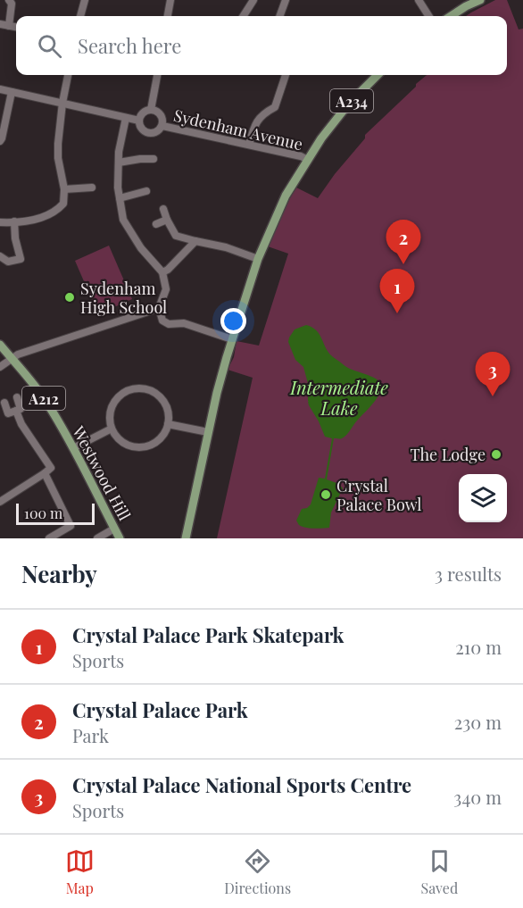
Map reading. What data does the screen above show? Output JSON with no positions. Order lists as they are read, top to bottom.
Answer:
{
  "streets": {
    "main road": ["A234", "A212", "Westwood Hill"],
    "street": ["Sydenham Avenue"]
  },
  "crossings": [
    ["A234", "Sydenham Avenue"]
  ],
  "water": ["Intermediate Lake"],
  "places": ["Sydenham High School", "The Lodge", "Crystal Palace Bowl"],
  "scale_bar": "100 m",
  "page": {
    "search": "Search here",
    "pins": ["2", "1", "3"],
    "scale": "100 m",
    "heading": ["Nearby", "3 results"],
    "list": [
      {
        "mark": "1",
        "name": "Crystal Palace Park Skatepark",
        "note": "Sports",
        "value": "210 m"
      },
      {
        "mark": "2",
        "name": "Crystal Palace Park",
        "note": "Park",
        "value": "230 m"
      },
      {
        "mark": "3",
        "name": "Crystal Palace National Sports Centre",
        "note": "Sports",
        "value": "340 m"
      }
    ],
    "nav": ["Map", "Directions", "Saved"]
  }
}
